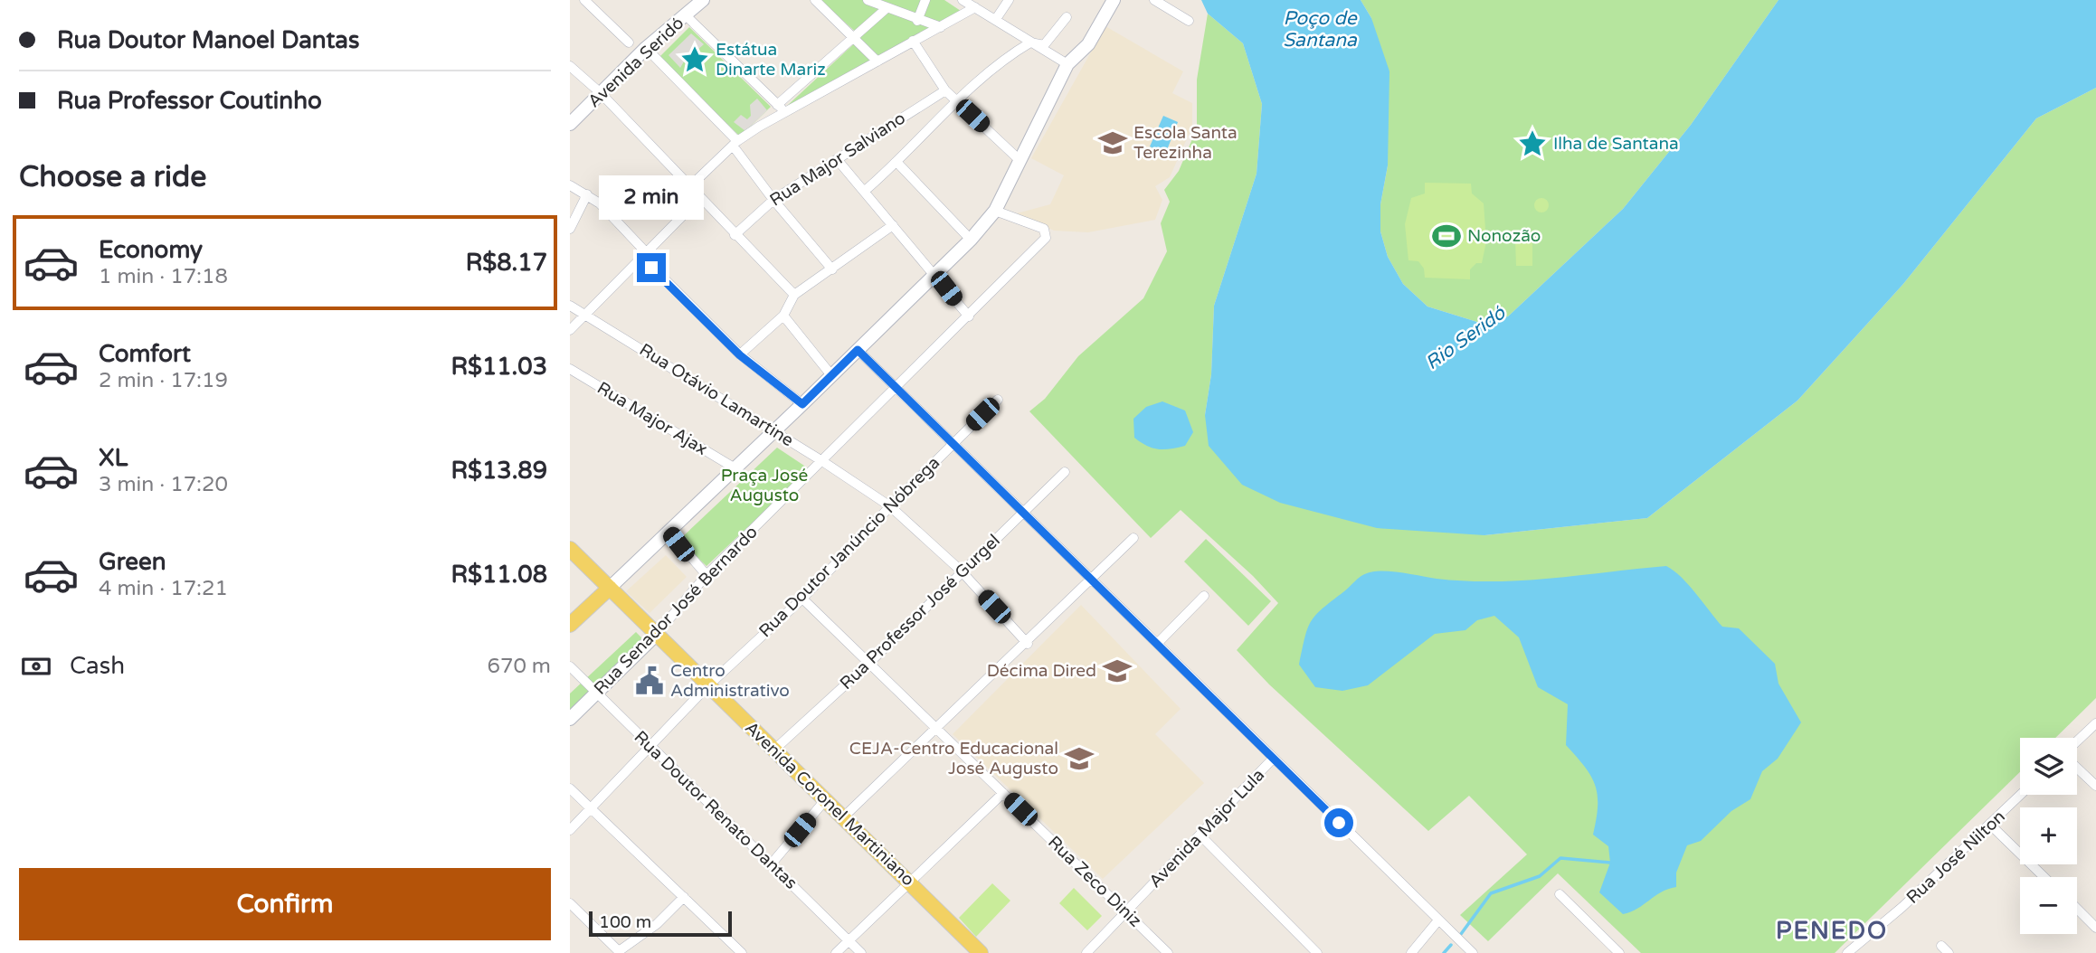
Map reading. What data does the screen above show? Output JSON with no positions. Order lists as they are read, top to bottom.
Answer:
{
  "streets": {
    "main road": ["Avenida Seridó", "Rua Senador José Bernardo", "Avenida Coronel Martiniano"],
    "street": [
      "Rua Major Salviano",
      "Rua Otávio Lamartine",
      "Rua Major Ajax",
      "Rua Doutor Janúncio Nóbrega",
      "Rua Professor José Gurgel",
      "Rua Doutor Renato Dantas",
      "Avenida Major Lula",
      "Rua José Nilton",
      "Rua Zeco Diniz"
    ]
  },
  "crossings": [
    ["Rua Otávio Lamartine", "Rua Doutor Janúncio Nóbrega"],
    ["Rua Otávio Lamartine", "Rua Senador José Bernardo"],
    ["Rua Otávio Lamartine", "Rua Professor José Gurgel"],
    ["Rua Doutor Janúncio Nóbrega", "Avenida Coronel Martiniano"],
    ["Rua Doutor Janúncio Nóbrega", "Rua Doutor Renato Dantas"],
    ["Rua Doutor Janúncio Nóbrega", "Rua Zeco Diniz"],
    ["Rua Senador José Bernardo", "Avenida Coronel Martiniano"],
    ["Rua Senador José Bernardo", "Rua Doutor Renato Dantas"],
    ["Rua Professor José Gurgel", "Avenida Coronel Martiniano"],
    ["Rua Professor José Gurgel", "Rua Zeco Diniz"],
    ["Avenida Major Lula", "Rua Zeco Diniz"]
  ],
  "districts": ["PENEDO"],
  "water": ["Poço de Santana", "Rio Seridó"],
  "parks": ["Praça José Augusto"],
  "places": {
    "place": ["Estátua Dinarte Mariz", "Ilha de Santana"],
    "school or university": ["Escola Santa Terezinha", "Décima Dired", "CEJA-Centro Educacional José Augusto"],
    "sports": ["Nonozão"],
    "public building": ["Centro Administrativo"]
  },
  "scale_bar": "100 m",
  "page": {
    "banner": ["Rua Doutor Manoel Dantas", "Rua Professor Coutinho"],
    "heading": "Choose a ride",
    "bubble": "2 min",
    "list": [
      {
        "name": "Economy",
        "note": "1 min · 17:18",
        "value": "R$8.17"
      },
      {
        "name": "Comfort",
        "note": "2 min · 17:19",
        "value": "R$11.03"
      },
      {
        "name": "XL",
        "note": "3 min · 17:20",
        "value": "R$13.89"
      },
      {
        "name": "Green",
        "note": "4 min · 17:21",
        "value": "R$11.08"
      }
    ],
    "pay": ["Cash", "670 m"],
    "map_buttons": ["+", "−"],
    "buttons": "Confirm",
    "scale": "100 m"
  }
}
